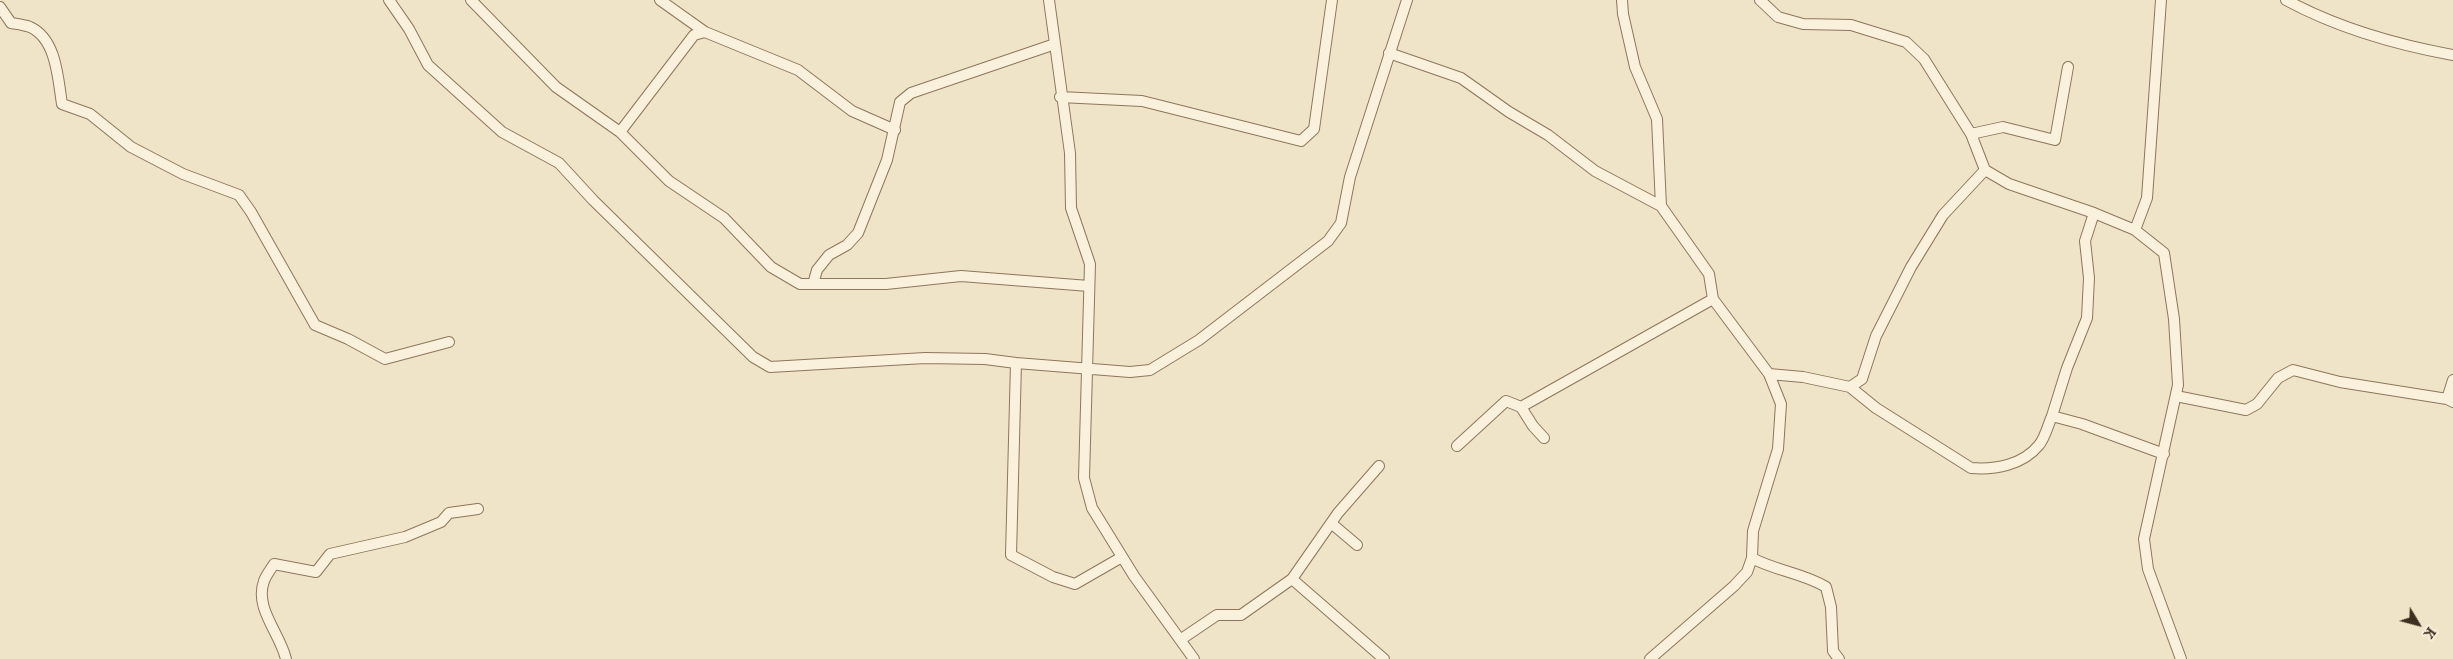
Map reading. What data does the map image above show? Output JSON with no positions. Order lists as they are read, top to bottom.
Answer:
{
  "north": "bottom right"
}
